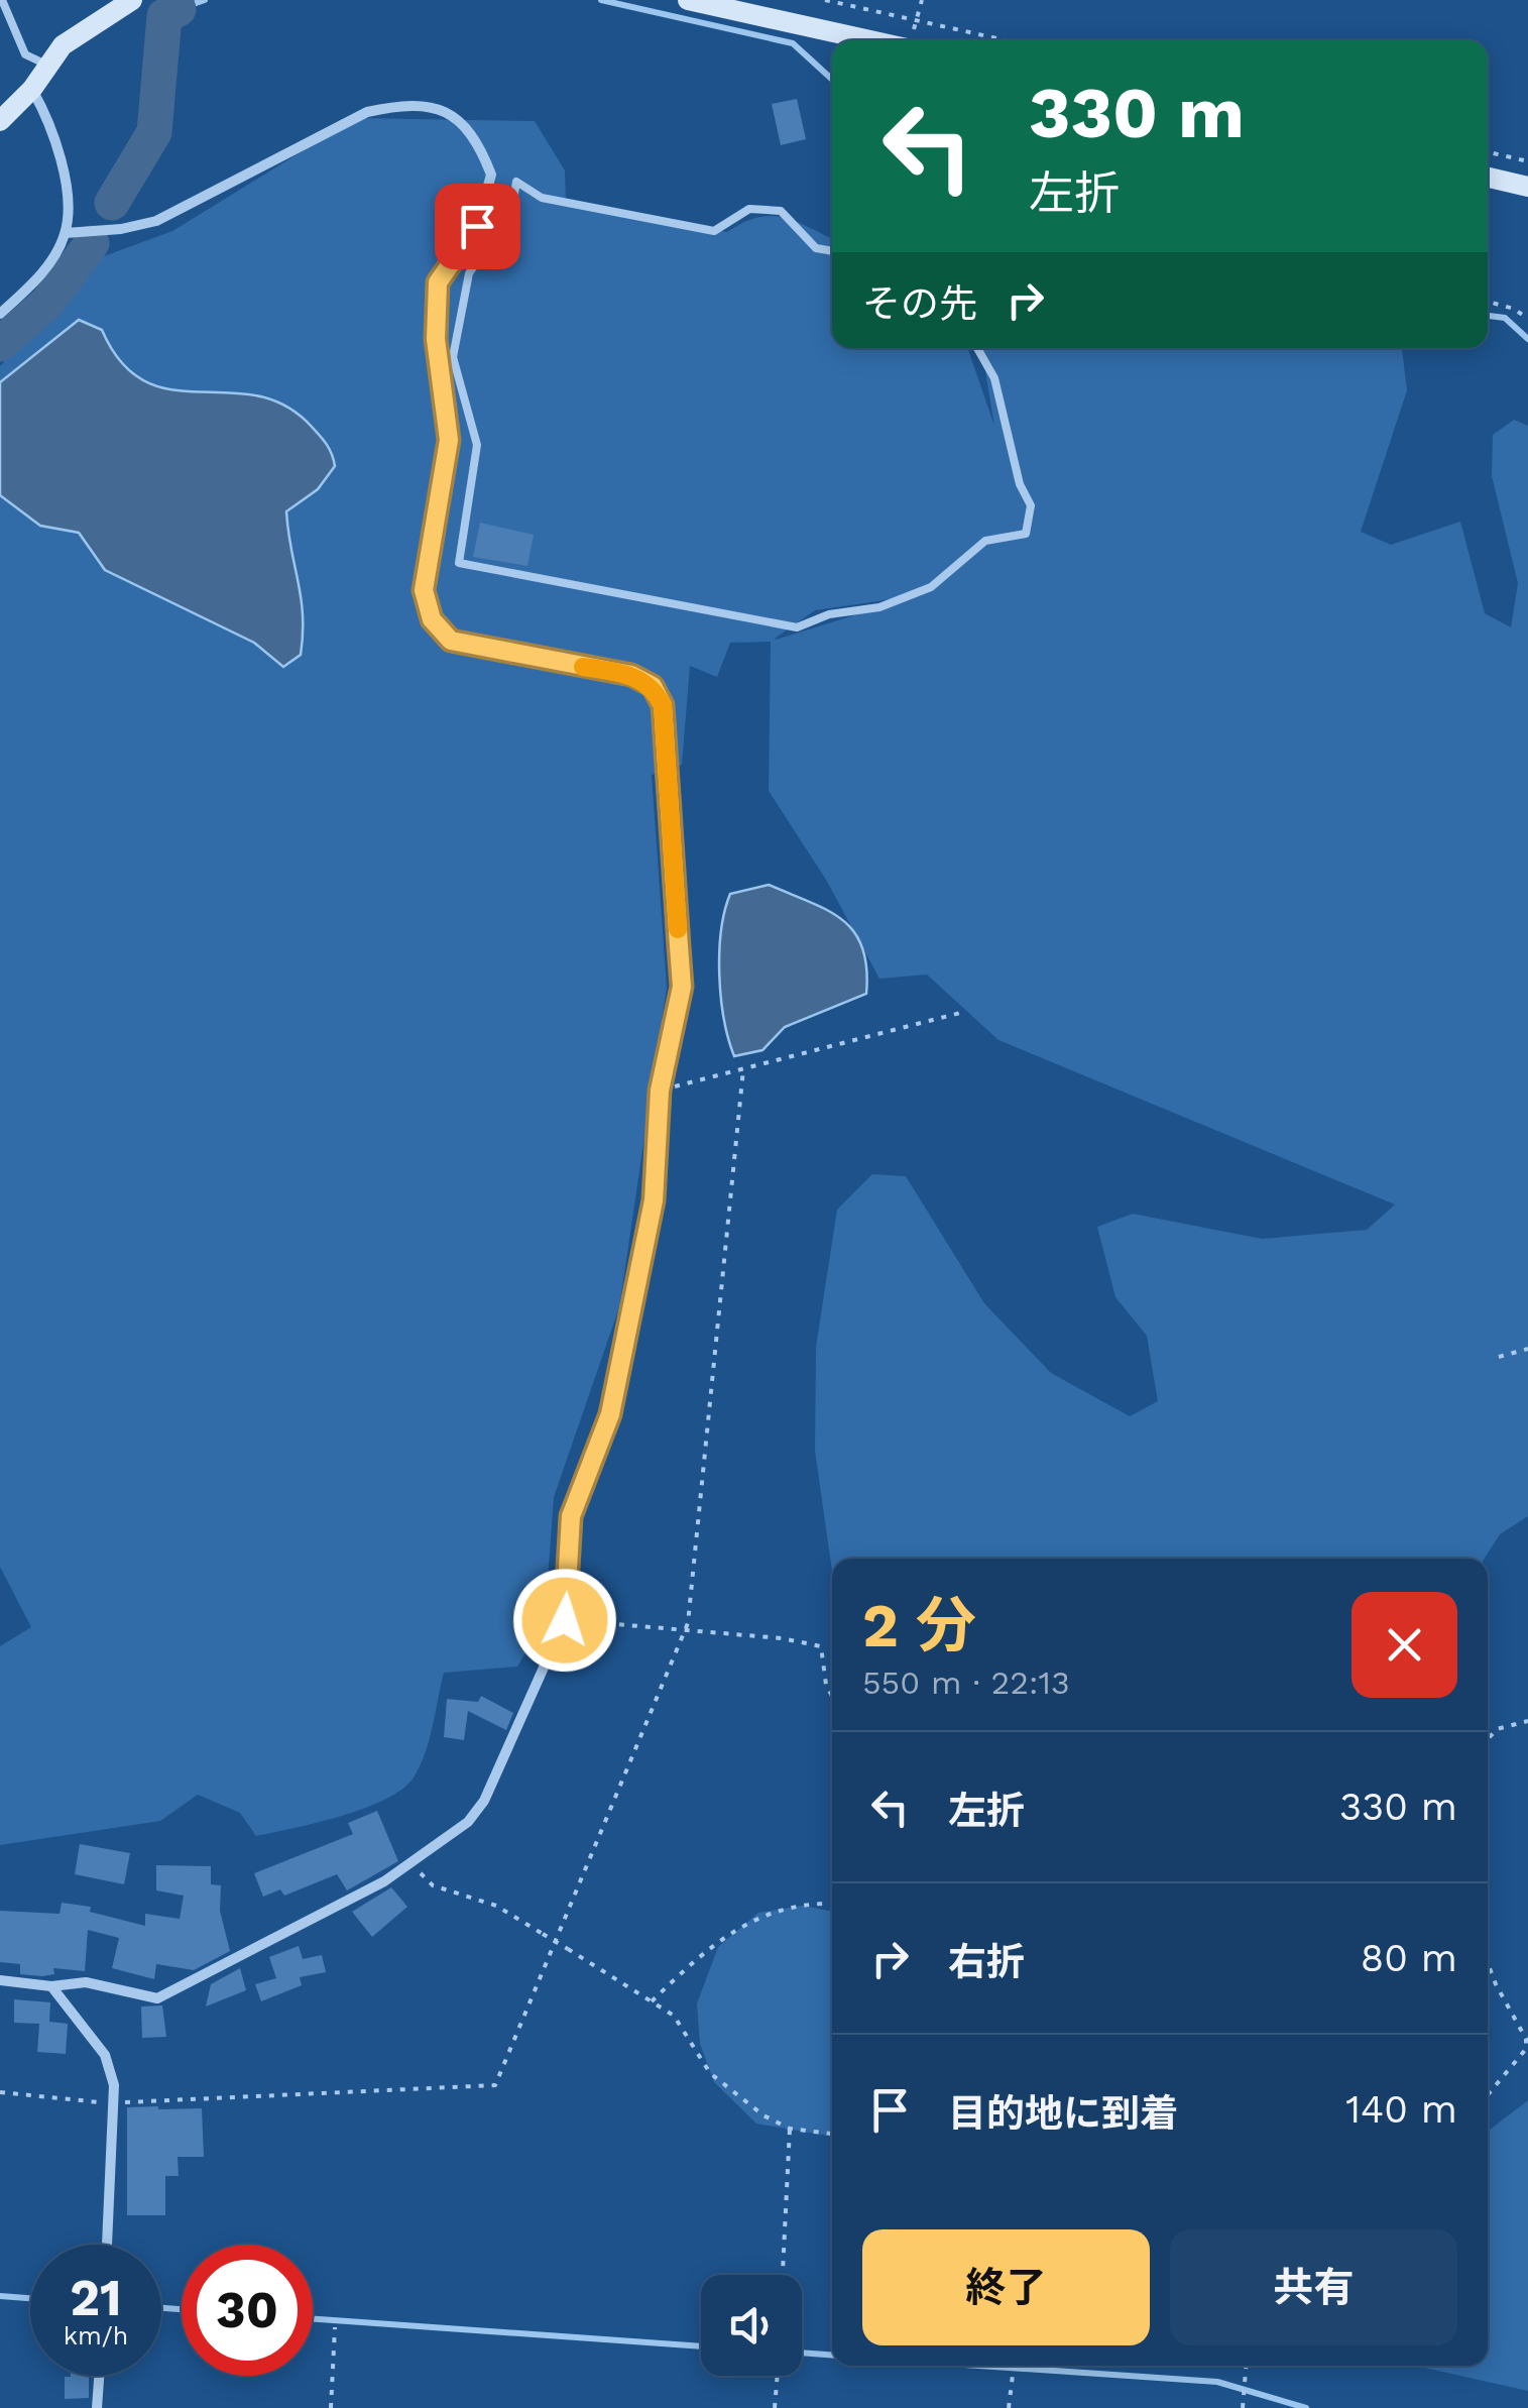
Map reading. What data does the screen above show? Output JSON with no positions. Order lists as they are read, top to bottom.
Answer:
{
  "page": {
    "turn": ["330 m", "左折"],
    "then": "その先",
    "heading": ["2 分", "550 m · 22:13"],
    "list": [
      {
        "name": "左折",
        "value": "330 m"
      },
      {
        "name": "右折",
        "value": "80 m"
      },
      {
        "name": "目的地に到着",
        "value": "140 m"
      }
    ],
    "buttons": ["終了", "共有"],
    "speed": "21 km/h",
    "limit": "30"
  }
}
